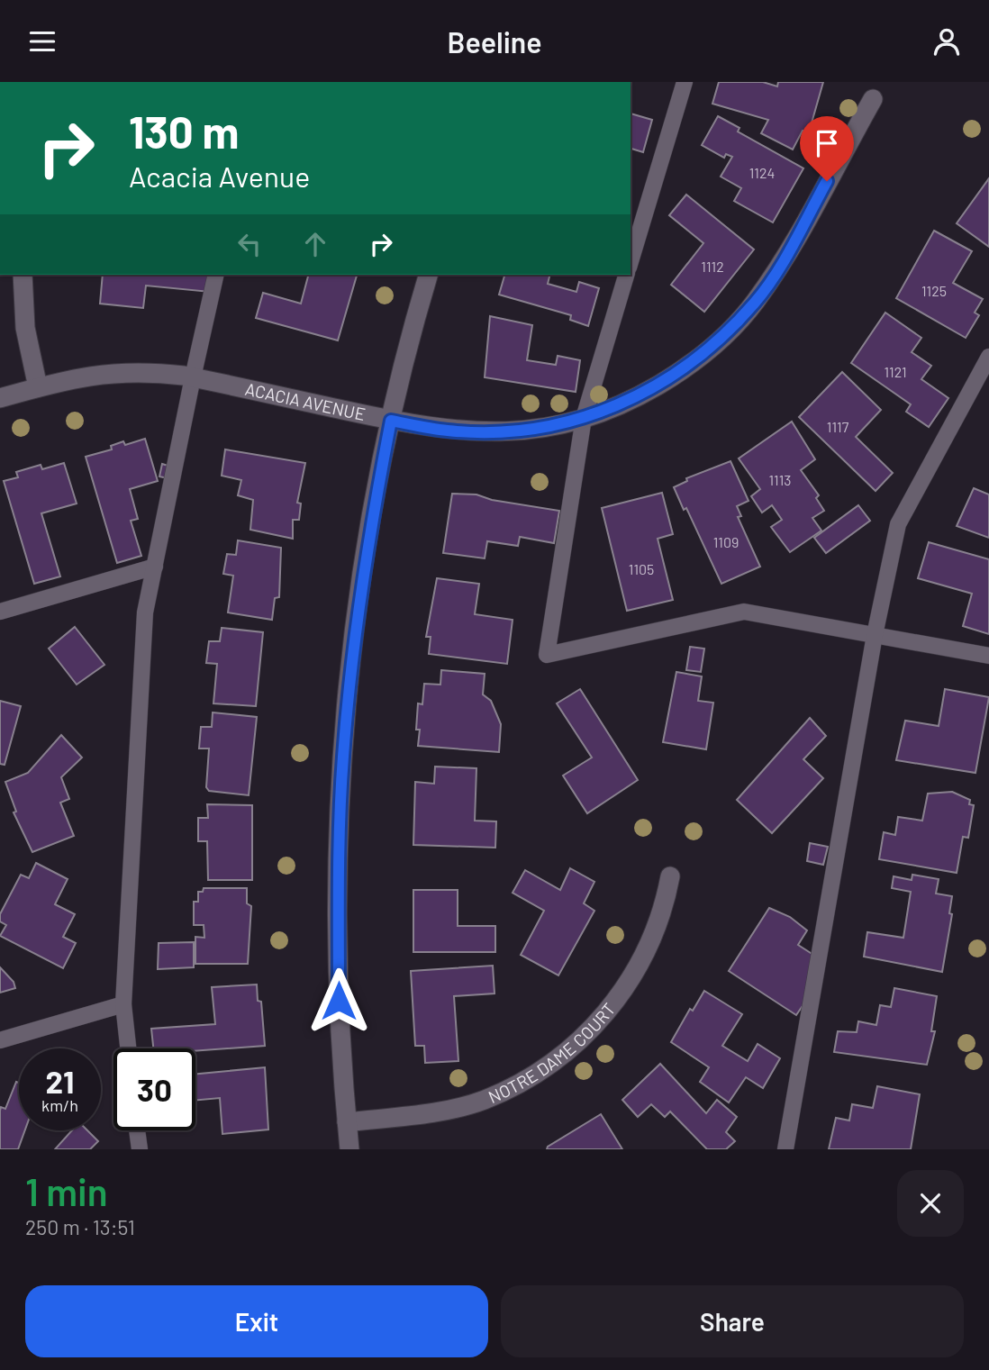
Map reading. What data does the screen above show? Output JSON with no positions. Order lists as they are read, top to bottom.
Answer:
{
  "streets": {
    "street": ["ACACIA AVENUE", "NOTRE DAME COURT"]
  },
  "house_numbers": [
    "1124",
    "1112",
    "1125",
    "1121",
    "1117",
    "1113",
    "1109",
    "1105"
  ],
  "page": {
    "header": "Beeline",
    "turn": ["130 m", "Acacia Avenue"],
    "speed": "21 km/h",
    "limit": "30",
    "heading": ["1 min", "250 m · 13:51"],
    "buttons": ["Exit", "Share"]
  }
}
